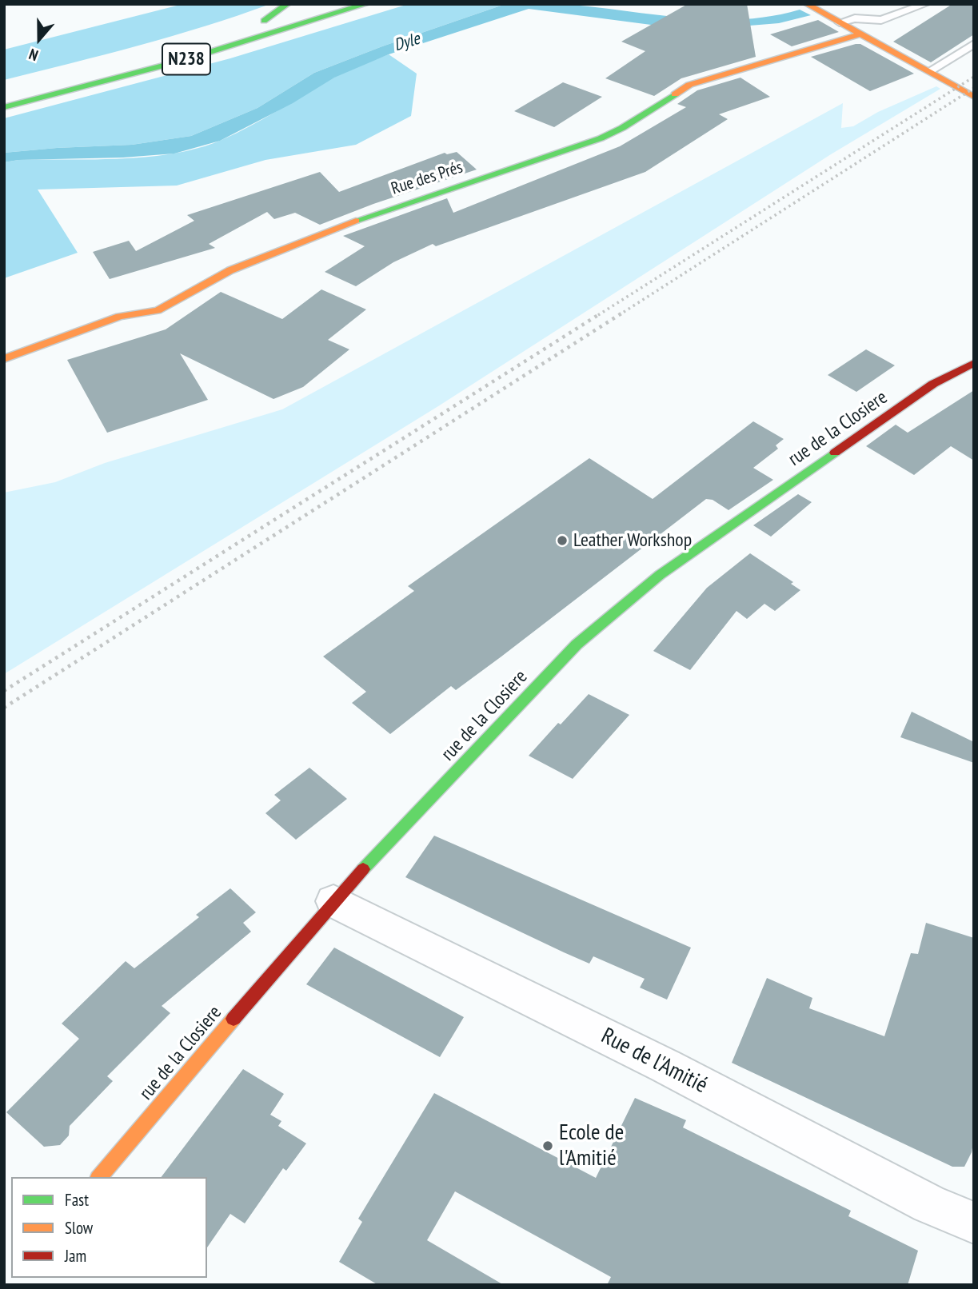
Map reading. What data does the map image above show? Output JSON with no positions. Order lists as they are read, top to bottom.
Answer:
{
  "streets": {
    "main road": ["N238", "Rue des Prés", "rue de la Closiere"],
    "street": ["Rue de l'Amitié"]
  },
  "crossings": [
    ["rue de la Closiere", "Rue de l'Amitié"]
  ],
  "water": ["Dyle"],
  "places": ["Leather Workshop", "Ecole de l'Amitié"],
  "legend": ["Fast", "Slow", "Jam"],
  "north": "bottom"
}
